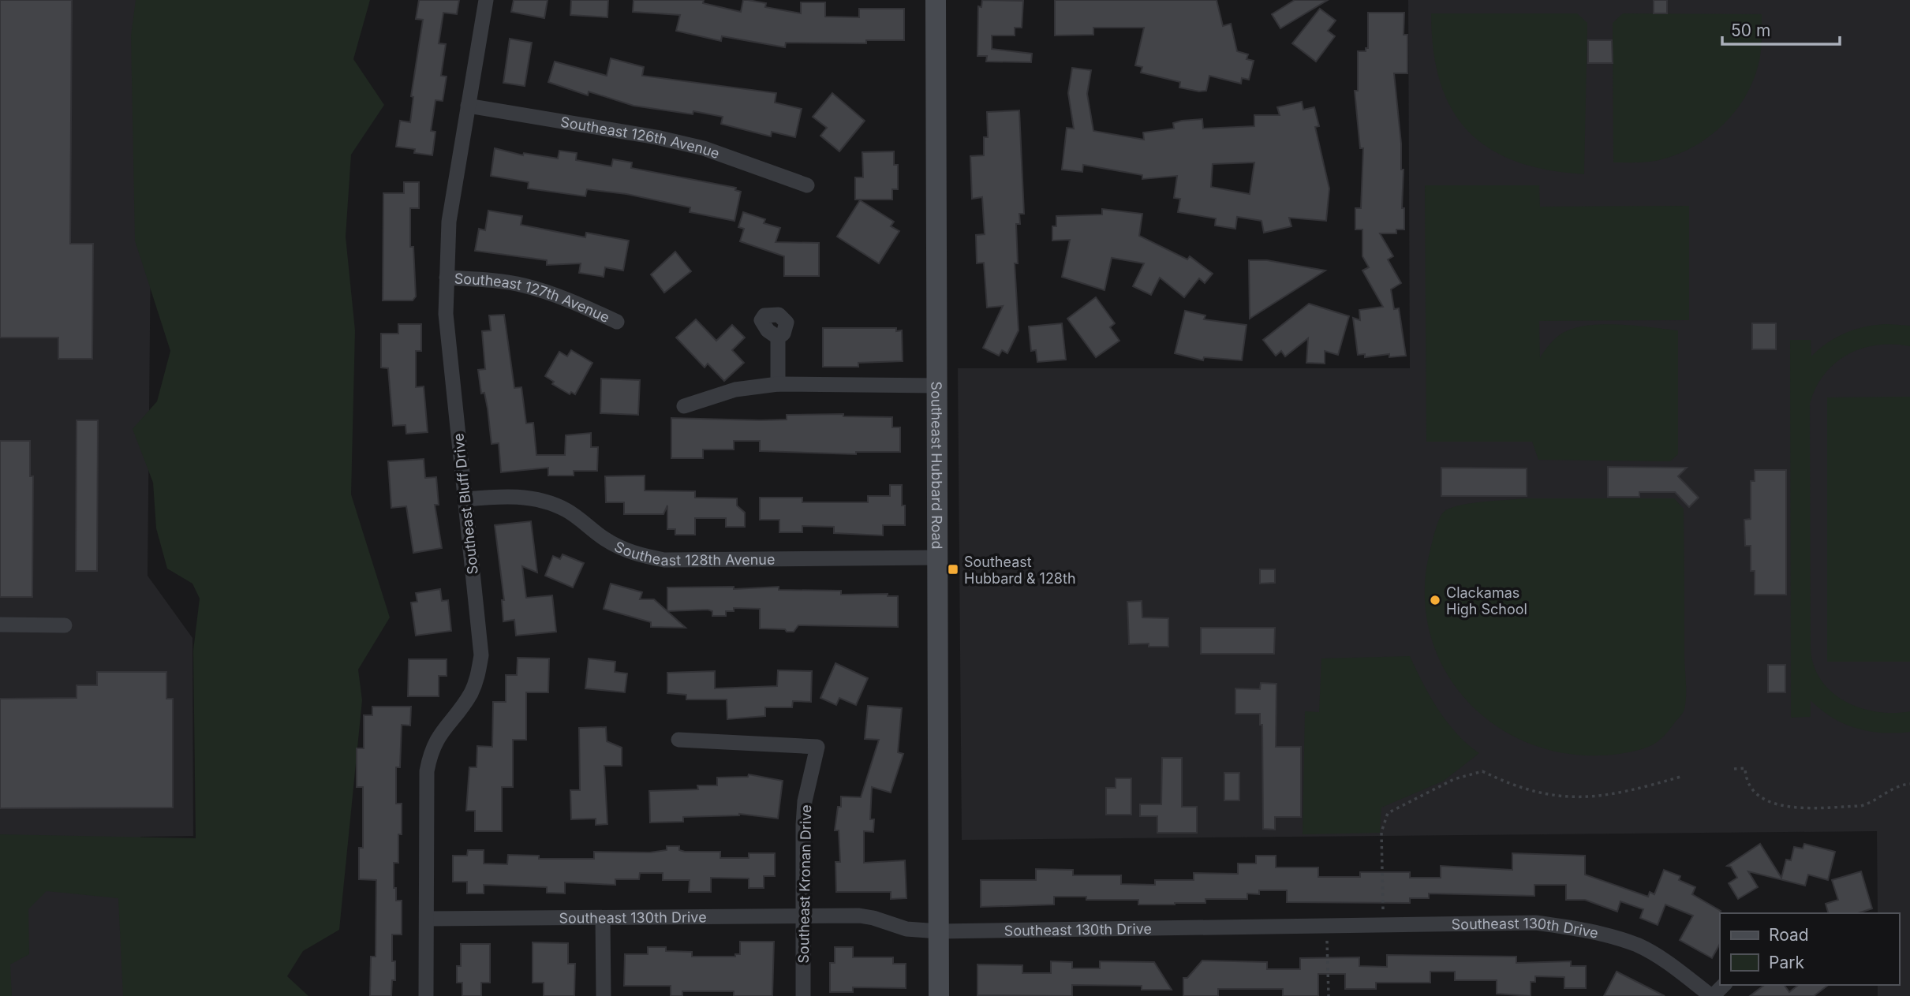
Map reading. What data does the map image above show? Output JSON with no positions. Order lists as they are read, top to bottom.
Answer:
{
  "streets": {
    "main road": ["Southeast Hubbard Road"],
    "street": [
      "Southeast 126th Avenue",
      "Southeast 127th Avenue",
      "Southeast Bluff Drive",
      "Southeast 128th Avenue",
      "Southeast Kronan Drive",
      "Southeast 130th Drive"
    ]
  },
  "crossings": [
    ["Southeast 126th Avenue", "Southeast Bluff Drive"],
    ["Southeast 127th Avenue", "Southeast Bluff Drive"],
    ["Southeast Hubbard Road", "Southeast 128th Avenue"],
    ["Southeast Hubbard Road", "Southeast 130th Drive"],
    ["Southeast Bluff Drive", "Southeast 128th Avenue"],
    ["Southeast Bluff Drive", "Southeast 130th Drive"],
    ["Southeast Kronan Drive", "Southeast 130th Drive"]
  ],
  "places": {
    "transit": ["Southeast Hubbard & 128th"],
    "other": ["Clackamas High School"]
  },
  "legend": ["Road", "Park"],
  "scale_bar": "50 m"
}
